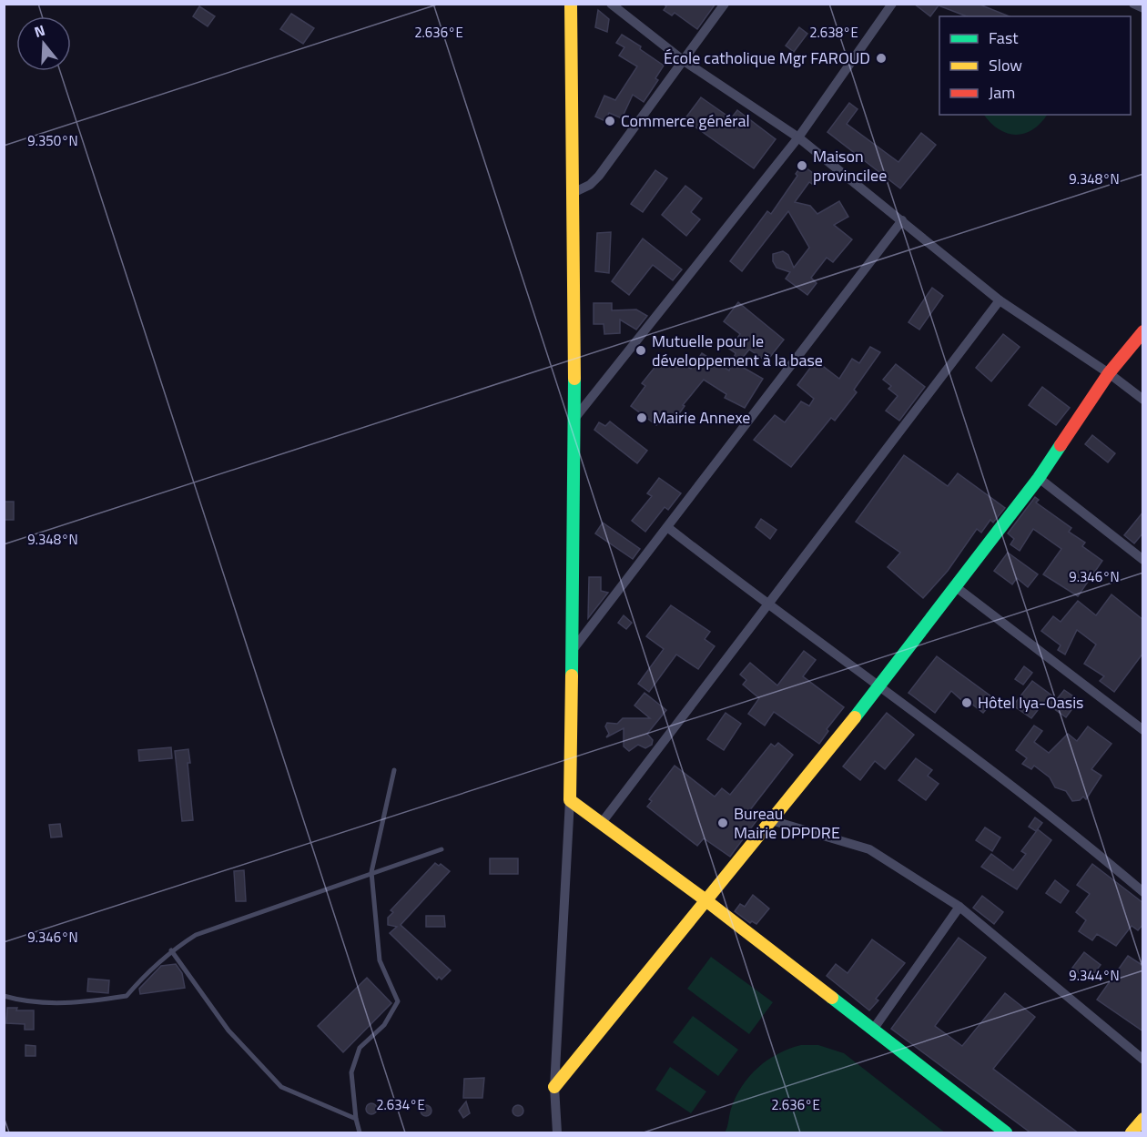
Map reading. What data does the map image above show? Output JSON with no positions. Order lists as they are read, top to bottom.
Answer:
{
  "places": [
    "École catholique Mgr FAROUD",
    "Commerce général",
    "Maison provincilee",
    "Mutuelle pour le développement à la base",
    "Mairie Annexe",
    "Hôtel Iya-Oasis",
    "Bureau Mairie DPPDRE"
  ],
  "legend": ["Fast", "Slow", "Jam"],
  "north": "top",
  "coordinates": [
    "2.636°E",
    "2.638°E",
    "9.350°N",
    "9.348°N",
    "9.346°N",
    "9.344°N",
    "2.634°E"
  ]
}
